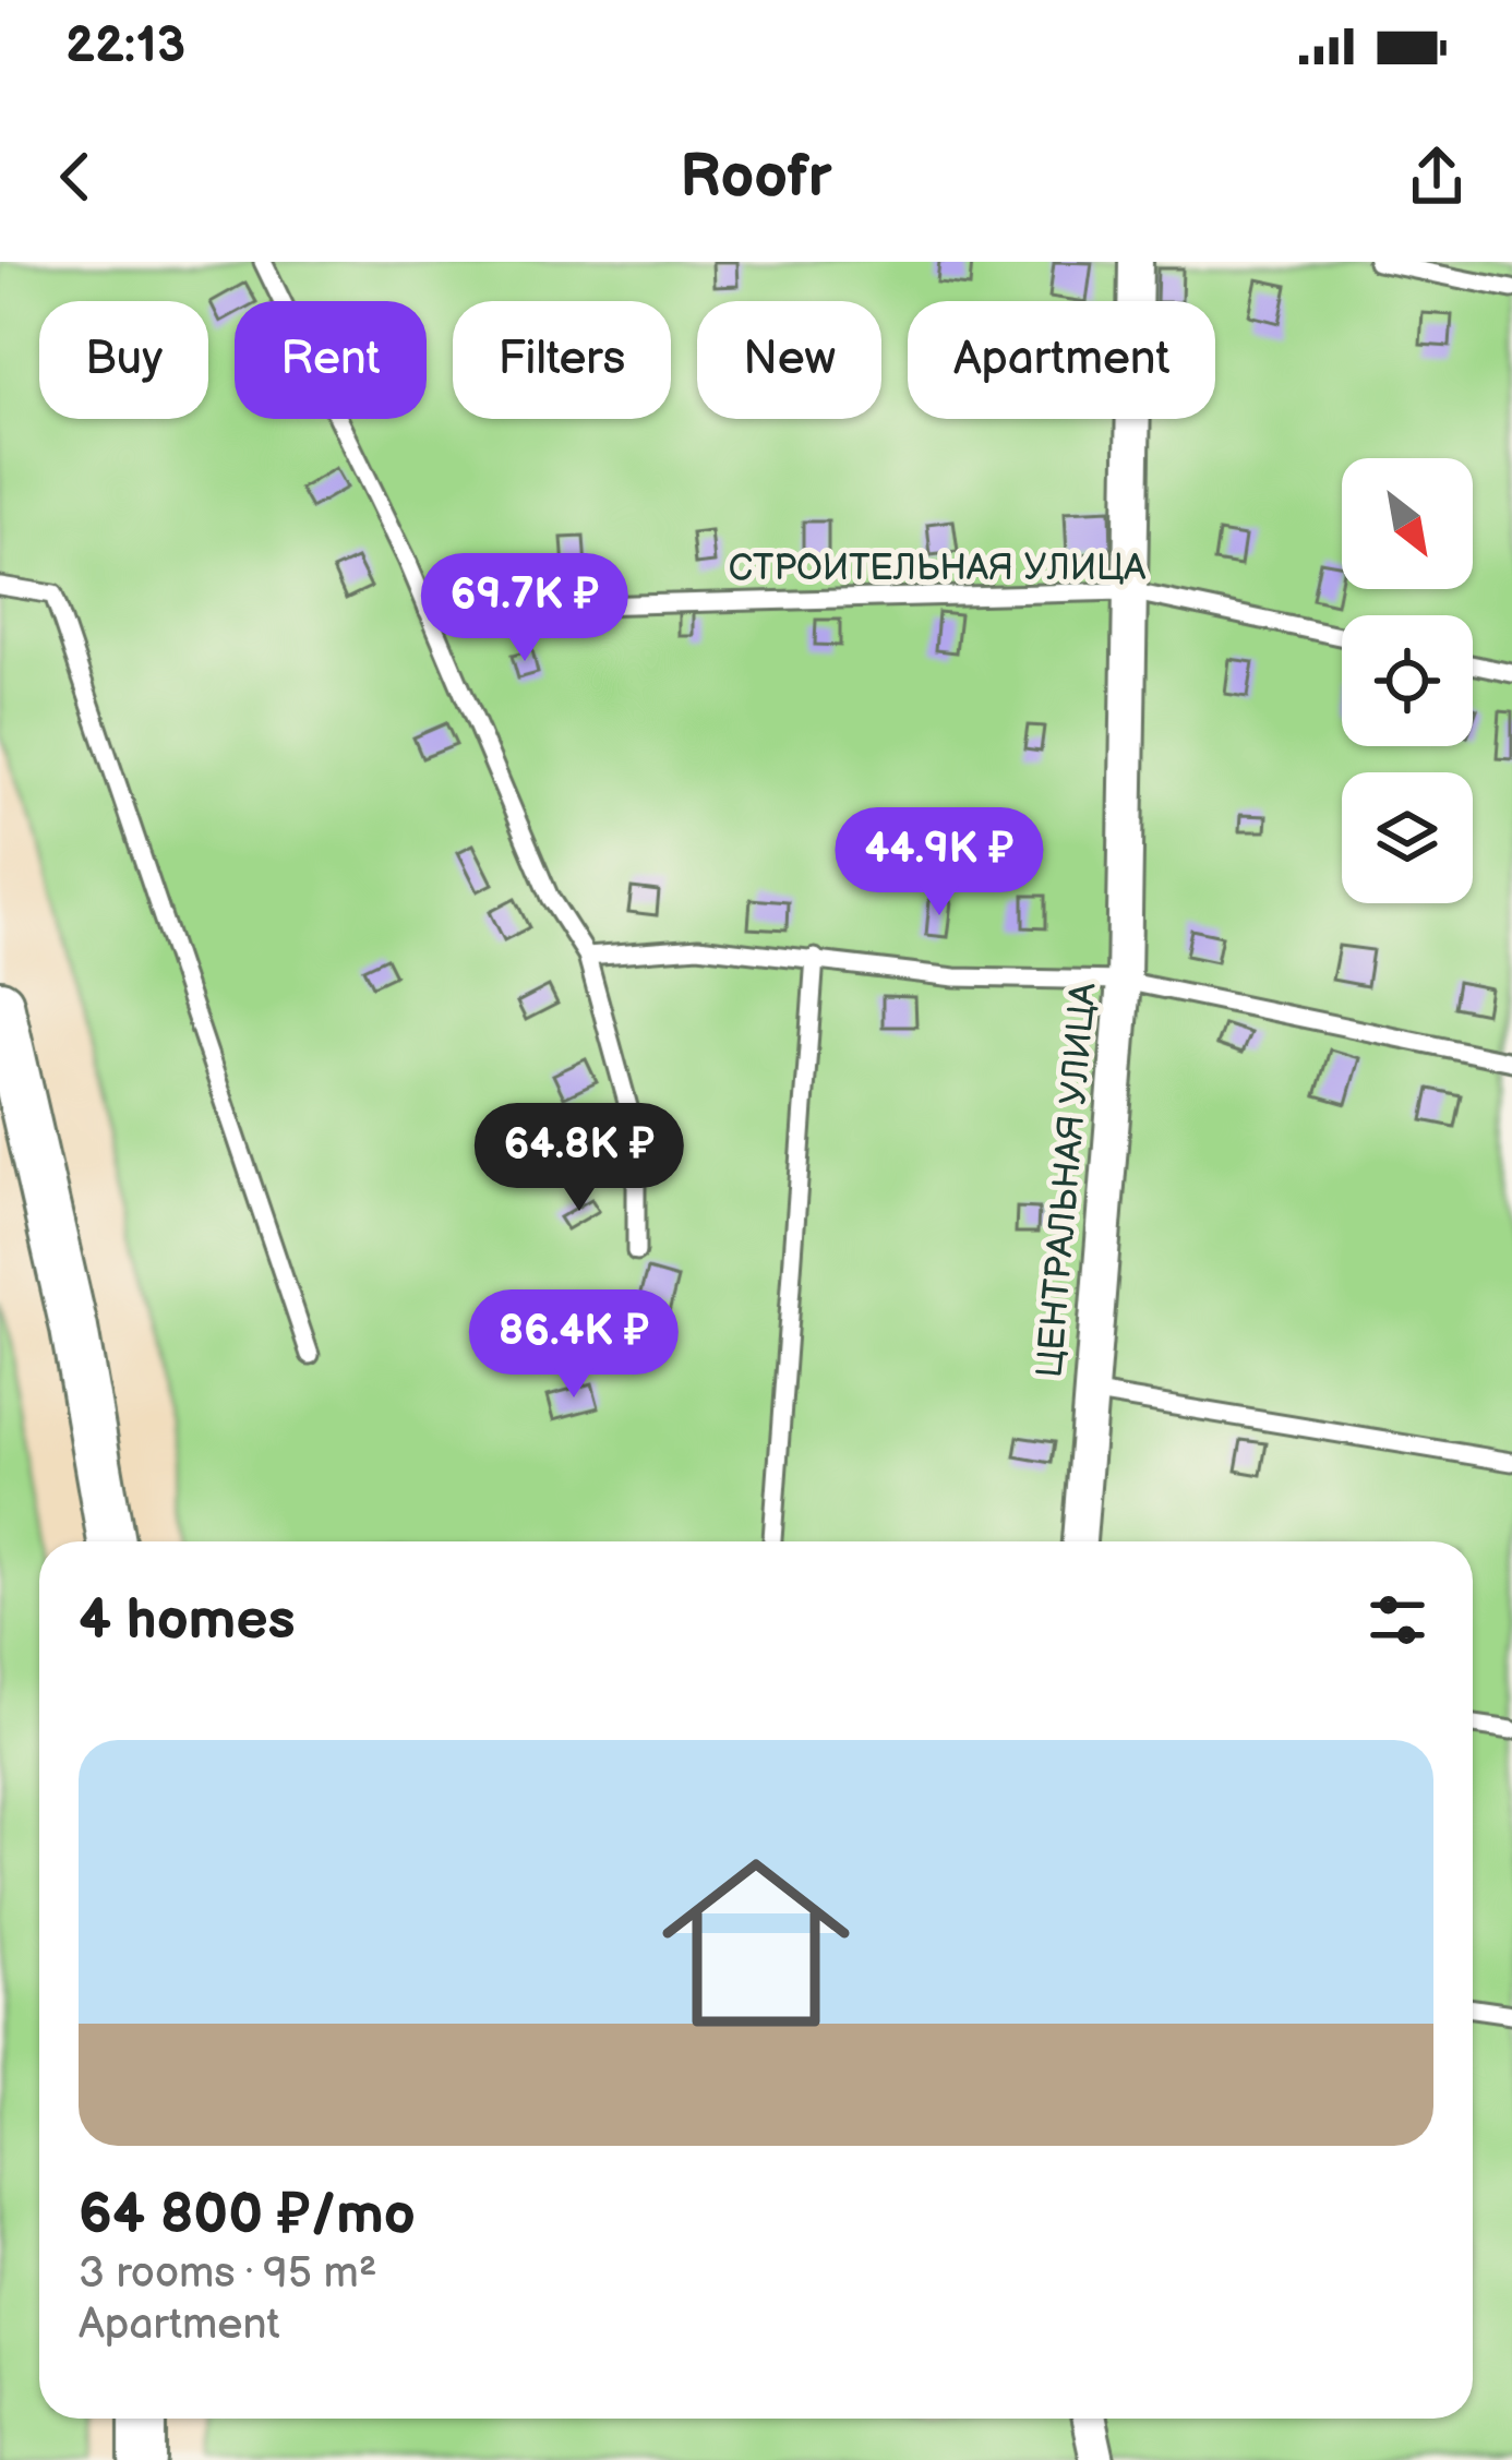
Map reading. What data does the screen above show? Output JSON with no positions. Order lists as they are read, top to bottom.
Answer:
{
  "streets": {
    "street": ["ЦЕНТРАЛЬНАЯ УЛИЦА"],
    "lane": ["СТРОИТЕЛЬНАЯ УЛИЦА"]
  },
  "crossings": [
    ["СТРОИТЕЛЬНАЯ УЛИЦА", "ЦЕНТРАЛЬНАЯ УЛИЦА"]
  ],
  "north": "bottom right",
  "page": {
    "status": "22:13",
    "header": "Roofr",
    "chip": [
      "Buy",
      "Rent",
      "Filters",
      "New",
      "Apartment"
    ],
    "price": [
      "69.7K ₽",
      "44.9K ₽",
      "64.8K ₽",
      "86.4K ₽"
    ],
    "heading": "4 homes",
    "list": [
      {
        "name": "64 800 ₽/mo",
        "note": "3 rooms · 95 m² · Apartment"
      }
    ]
  }
}
